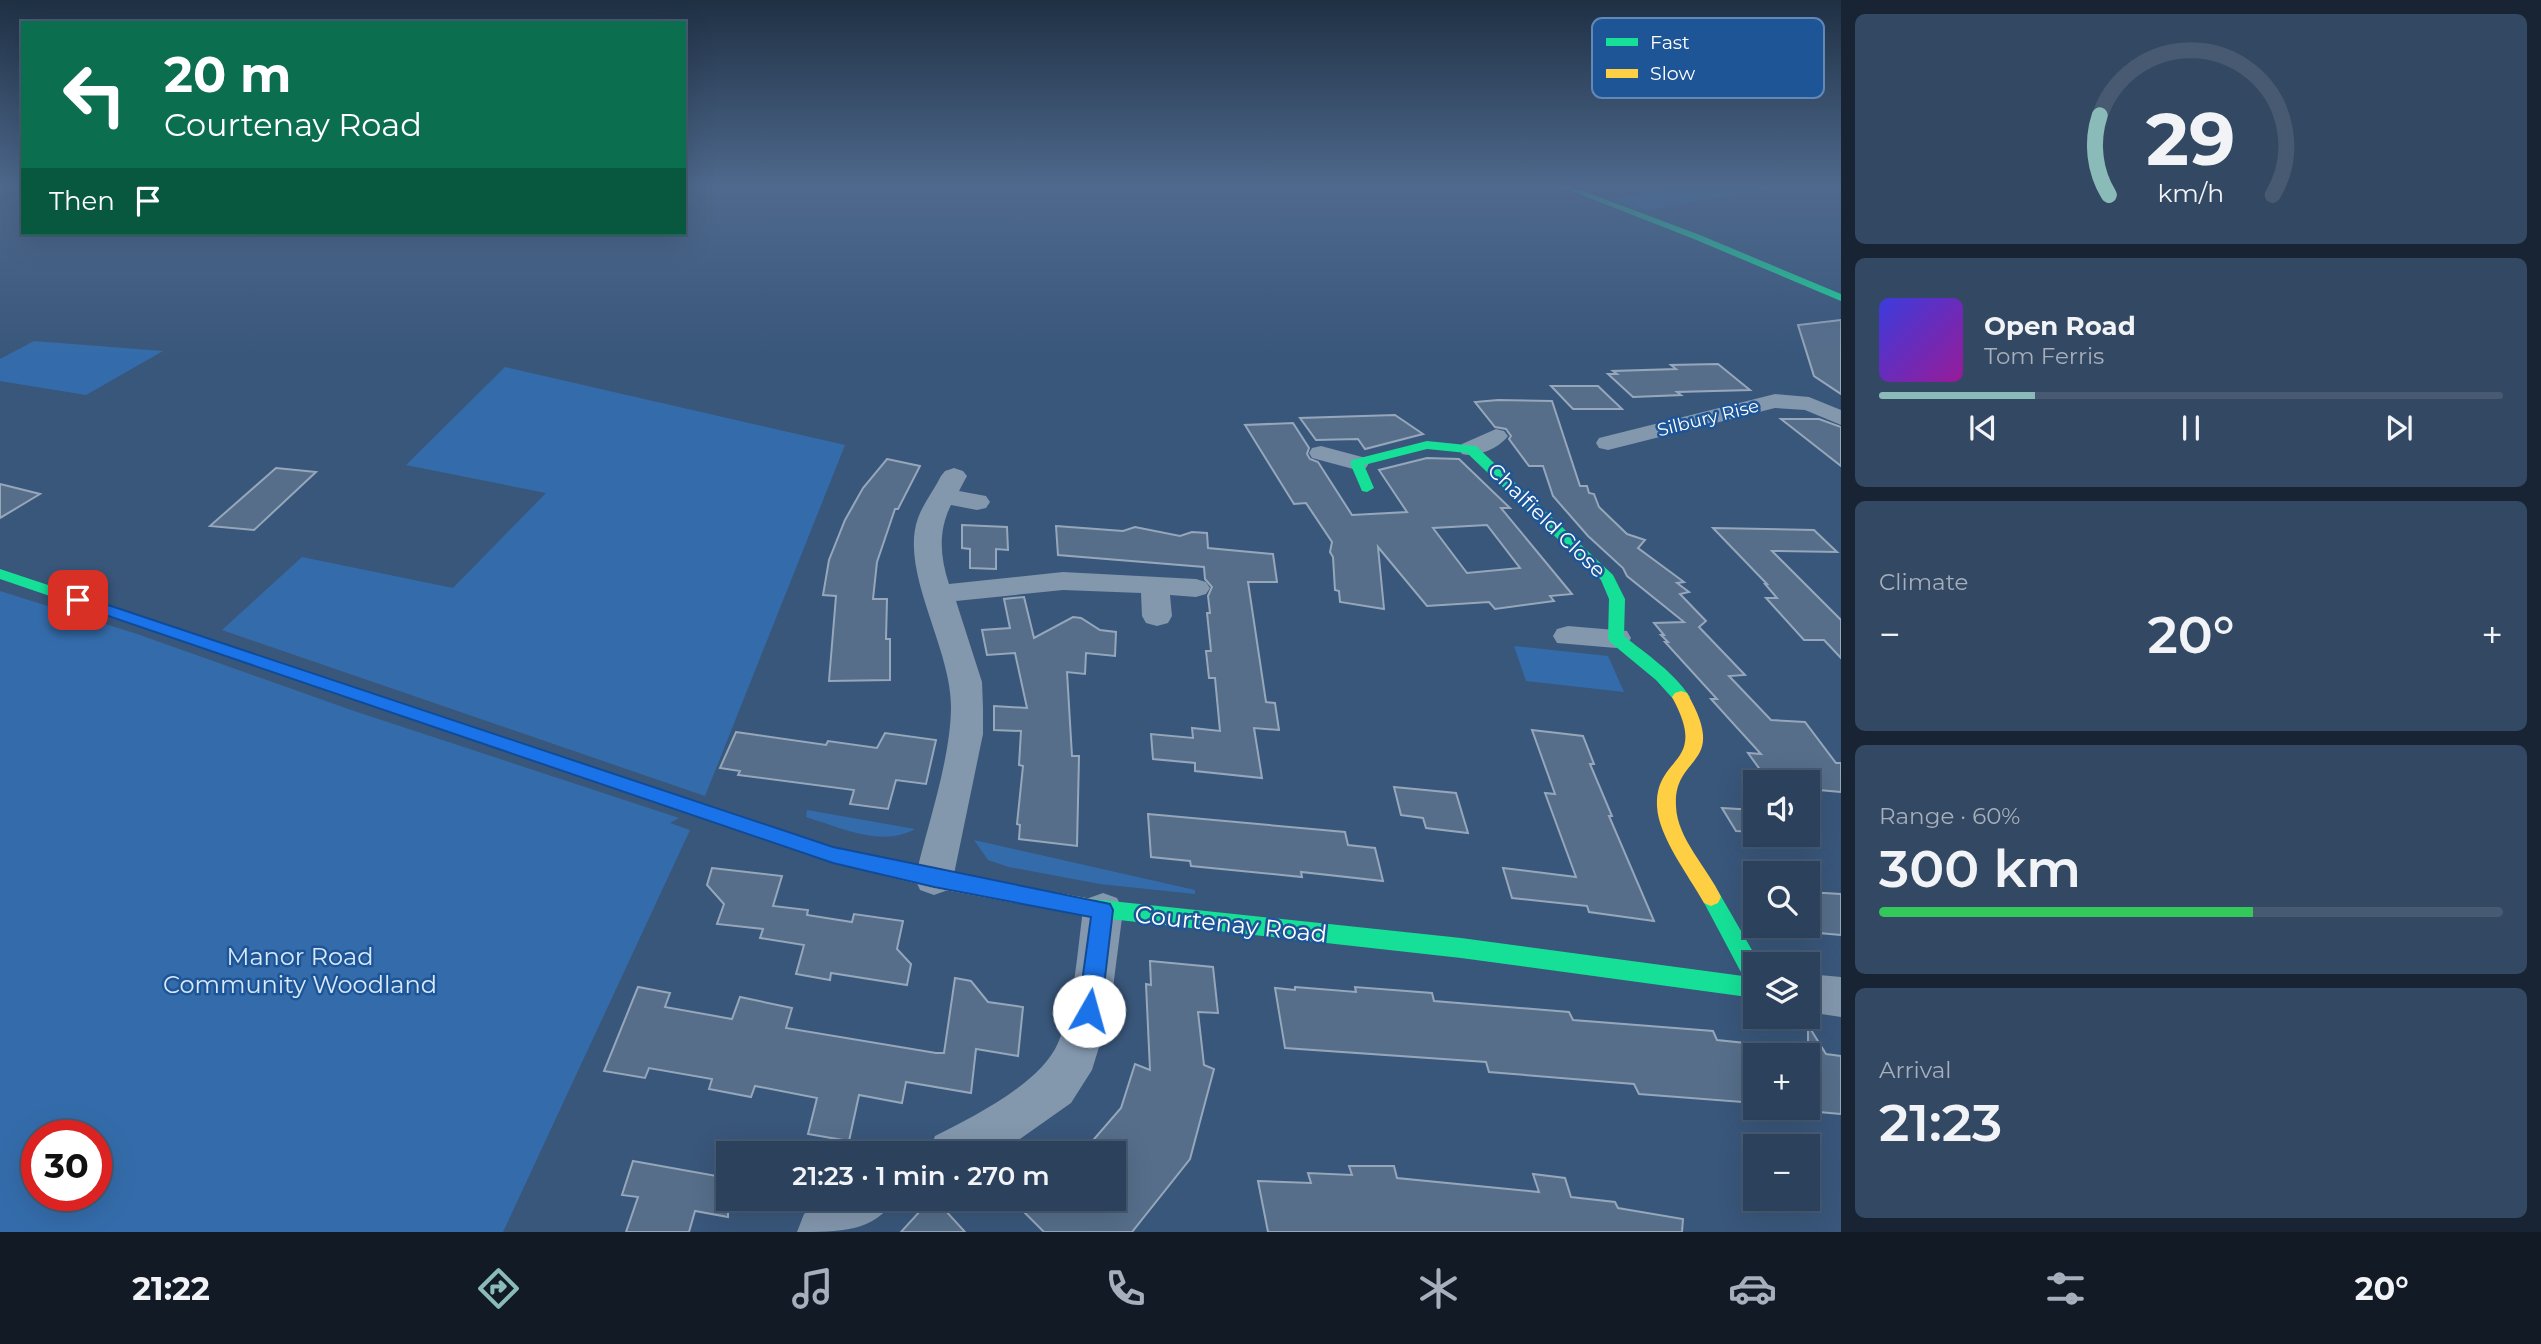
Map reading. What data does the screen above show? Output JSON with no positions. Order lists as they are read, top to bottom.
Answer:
{
  "streets": {
    "street": ["Silbury Rise", "Chalfield Close", "Courtenay Road"]
  },
  "parks": ["Manor Road Community Woodland"],
  "legend": ["Fast", "Slow"],
  "page": {
    "turn": ["20 m", "Courtenay Road"],
    "then": "Then",
    "song": ["Open Road", "Tom Ferris"],
    "tile": [
      "Climate",
      ["Range · 60%", "300 km"],
      ["Arrival", "21:23"]
    ],
    "heat": ["−", "20°", "+"],
    "map_buttons": ["+", "−"],
    "limit": "30",
    "trip": "21:23 · 1 min · 270 m",
    "tabs": ["21:22", "20°"],
    "gauge": ["29", "km/h"]
  }
}
